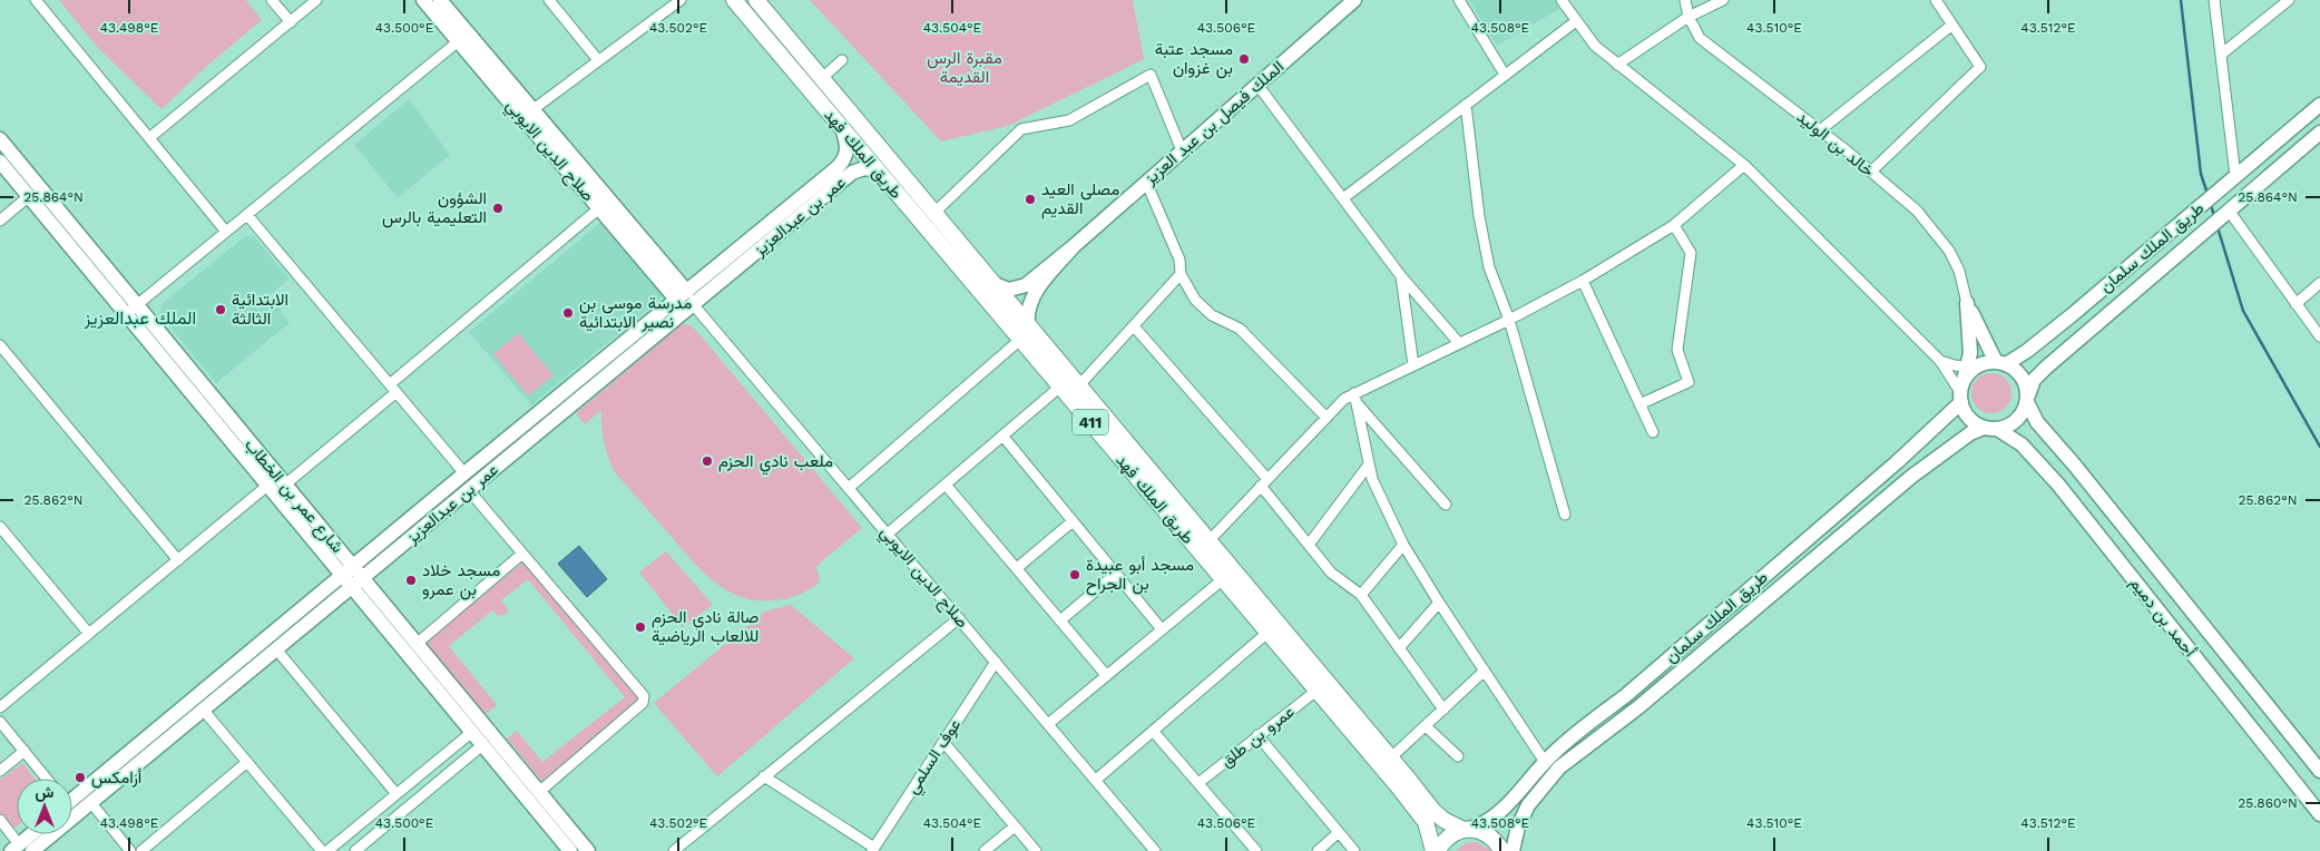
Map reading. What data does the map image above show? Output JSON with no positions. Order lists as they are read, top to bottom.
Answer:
{
  "streets": {
    "main road": ["طريق الملك فهد", "411"],
    "street": [
      "الملك فيصل بن عبد العزيز",
      "خالد بن الوليد",
      "صلاح الدين الايوبي",
      "عمر بن عبدالعزيز",
      "طريق الملك سلمان",
      "شارع عمر بن الخطاب",
      "أحمد بن دميم",
      "عمرو بن طلق",
      "عوف السلمي"
    ]
  },
  "crossings": [
    ["صلاح الدين الايوبي", "عمر بن عبدالعزيز"],
    ["صلاح الدين الايوبي", "عوف السلمي"],
    ["طريق الملك فهد", "عمر بن عبدالعزيز"],
    ["طريق الملك فهد", "طريق الملك سلمان"],
    ["طريق الملك فهد", "عمرو بن طلق"],
    ["عمر بن عبدالعزيز", "شارع عمر بن الخطاب"],
    ["طريق الملك سلمان", "أحمد بن دميم"]
  ],
  "districts": ["الملك عبدالعزيز"],
  "parks": ["مقبرة الرس القديمة"],
  "places": [
    "مسجد عتبة بن غزوان",
    "مصلى العيد القديم",
    "الشؤون التعليمية بالرس",
    "الابتدائية الثالثة",
    "مدرسة موسى بن نصير الابتدائية",
    "ملعب نادي الحزم",
    "مسجد أبو عبيدة بن الجراح",
    "مسجد خلاد بن عمرو",
    "صالة نادي الحزم للالعاب الرياضية",
    "أرامكس"
  ],
  "north": "top",
  "coordinates": [
    "43.498°E",
    "43.500°E",
    "43.502°E",
    "43.504°E",
    "43.506°E",
    "43.508°E",
    "43.510°E",
    "43.512°E",
    "25.864°N",
    "25.862°N",
    "25.860°N"
  ]
}
